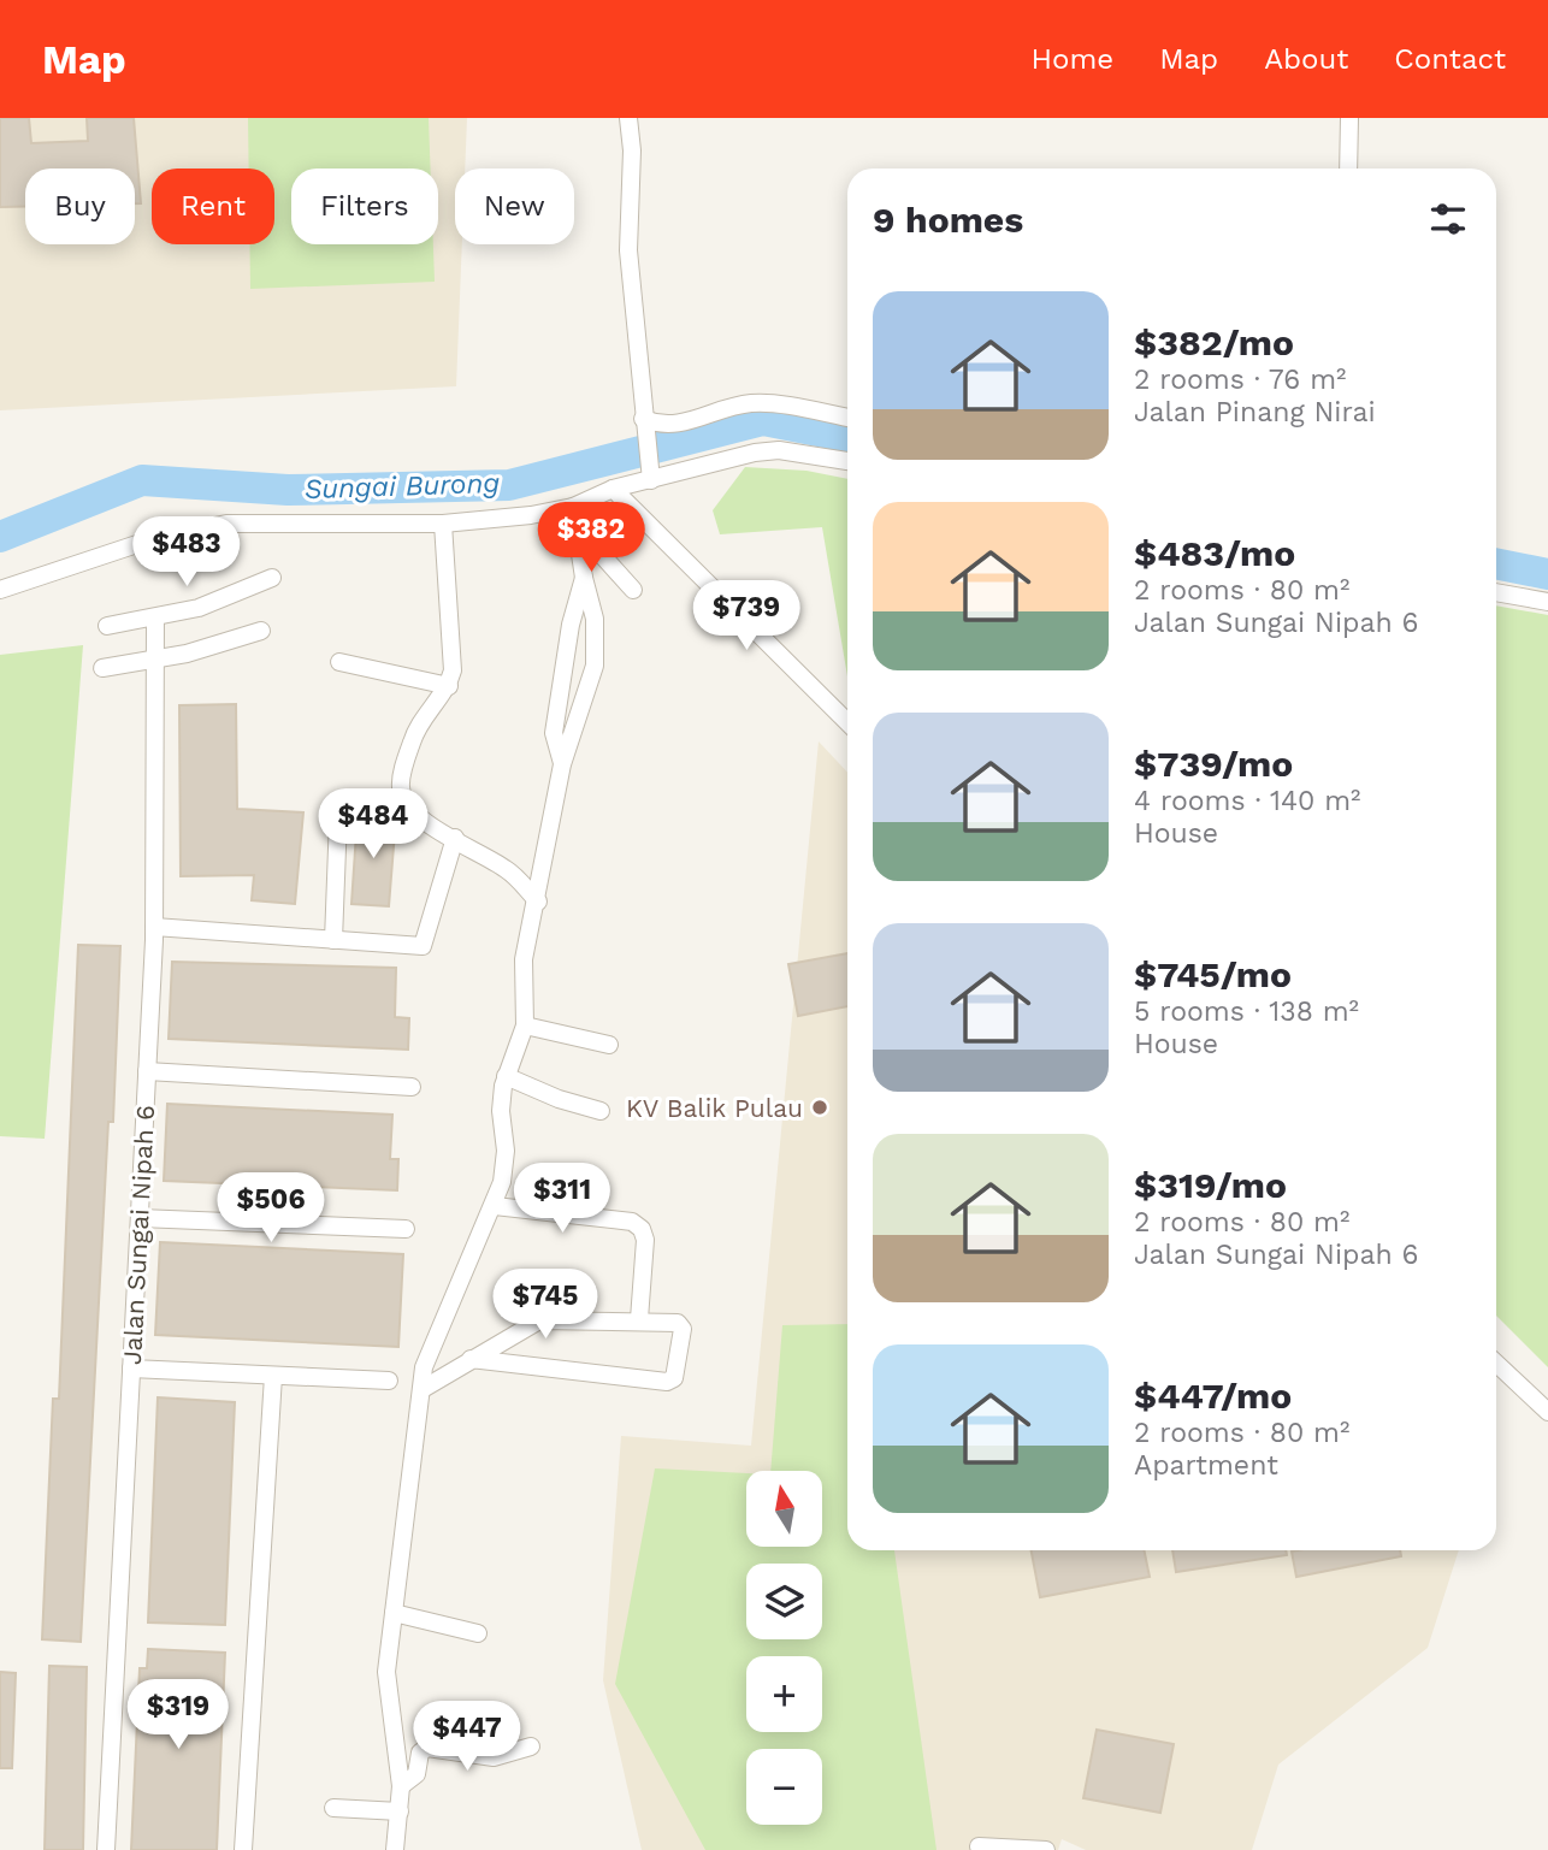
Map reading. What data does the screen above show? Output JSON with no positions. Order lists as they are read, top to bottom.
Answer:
{
  "streets": {
    "street": ["Jalan Sungai Nipah 6"]
  },
  "water": ["Sungai Burong"],
  "places": ["KV Balik Pulau"],
  "north": "top",
  "page": {
    "header": "Map",
    "nav": [
      "Home",
      "Map",
      "About",
      "Contact"
    ],
    "chip": [
      "Buy",
      "Rent",
      "Filters",
      "New"
    ],
    "heading": "9 homes",
    "list": [
      {
        "name": "$382/mo",
        "note": "2 rooms · 76 m² · Jalan Pinang Nirai"
      },
      {
        "name": "$483/mo",
        "note": "2 rooms · 80 m² · Jalan Sungai Nipah 6"
      },
      {
        "name": "$739/mo",
        "note": "4 rooms · 140 m² · House"
      },
      {
        "name": "$745/mo",
        "note": "5 rooms · 138 m² · House"
      },
      {
        "name": "$319/mo",
        "note": "2 rooms · 80 m² · Jalan Sungai Nipah 6"
      },
      {
        "name": "$447/mo",
        "note": "2 rooms · 80 m² · Apartment"
      }
    ],
    "price": [
      "$382",
      "$483",
      "$739",
      "$484",
      "$311",
      "$506",
      "$745",
      "$319",
      "$447"
    ],
    "map_buttons": ["+", "−"]
  }
}
